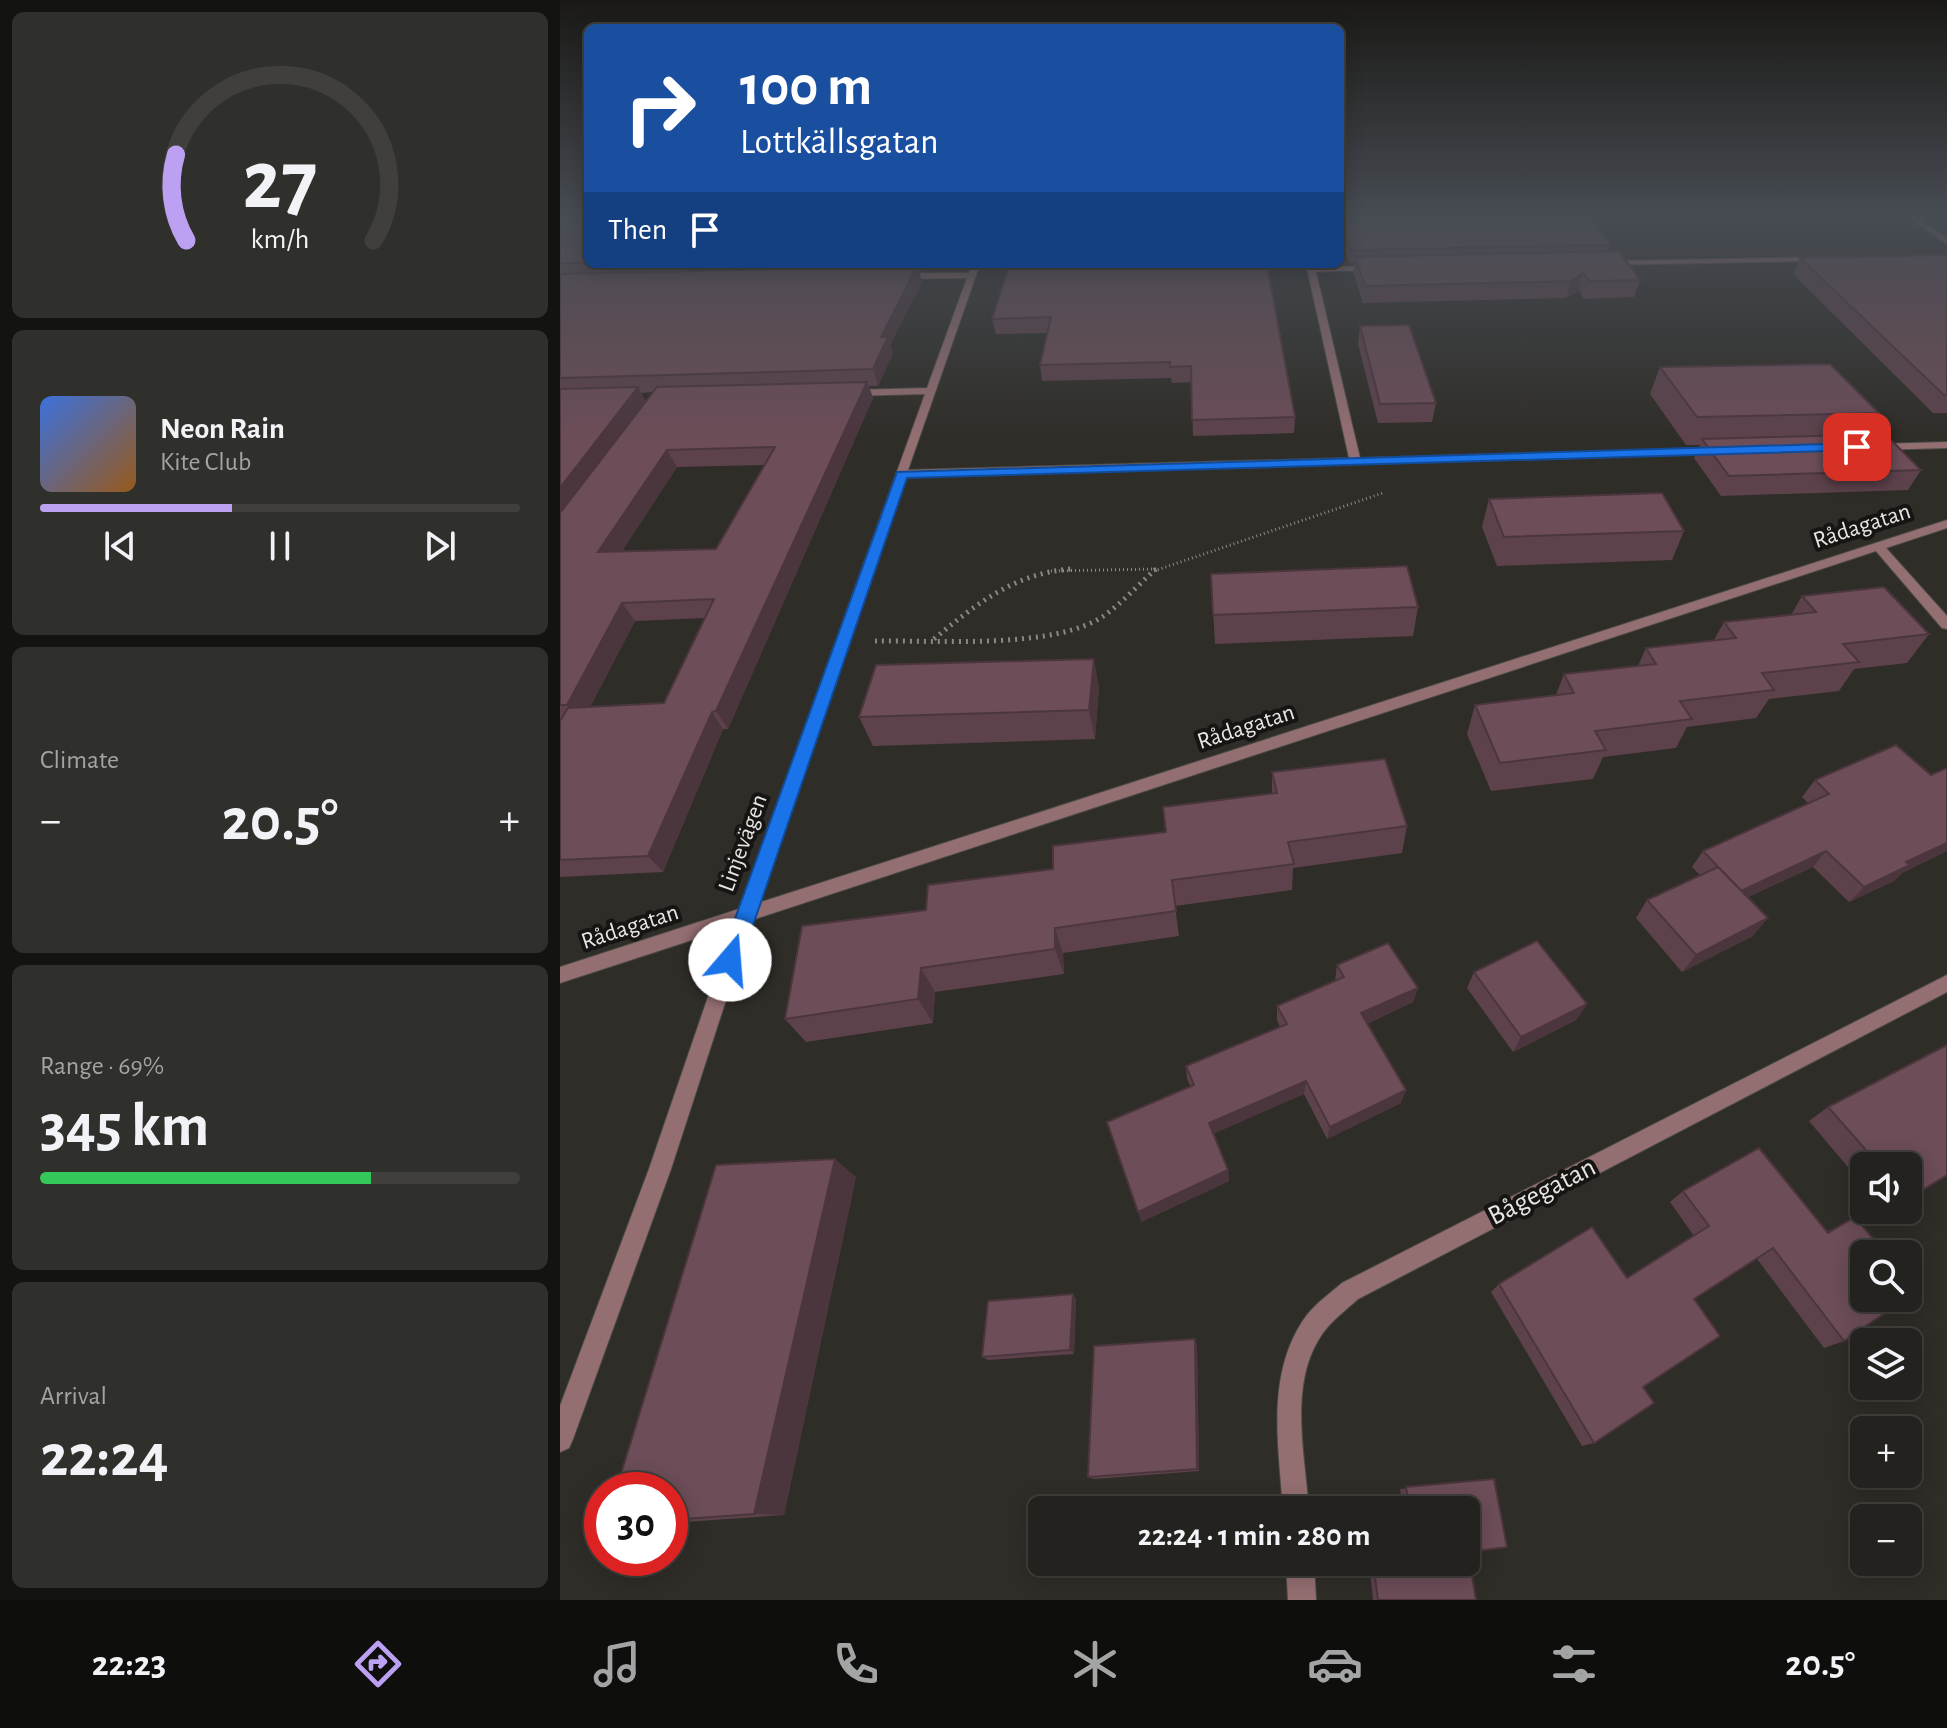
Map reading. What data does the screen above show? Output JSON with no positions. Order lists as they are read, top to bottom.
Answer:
{
  "streets": {
    "street": ["Rådagatan", "Linjevägen", "Bågegatan"]
  },
  "crossings": [
    ["Rådagatan", "Linjevägen"]
  ],
  "page": {
    "turn": ["100 m", "Lottkällsgatan"],
    "then": "Then",
    "song": ["Neon Rain", "Kite Club"],
    "tile": [
      "Climate",
      ["Range · 69%", "345 km"],
      ["Arrival", "22:24"]
    ],
    "heat": ["−", "20.5°", "+"],
    "map_buttons": ["+", "−"],
    "limit": "30",
    "trip": "22:24 · 1 min · 280 m",
    "tabs": ["22:23", "20.5°"],
    "gauge": ["27", "km/h"]
  }
}
